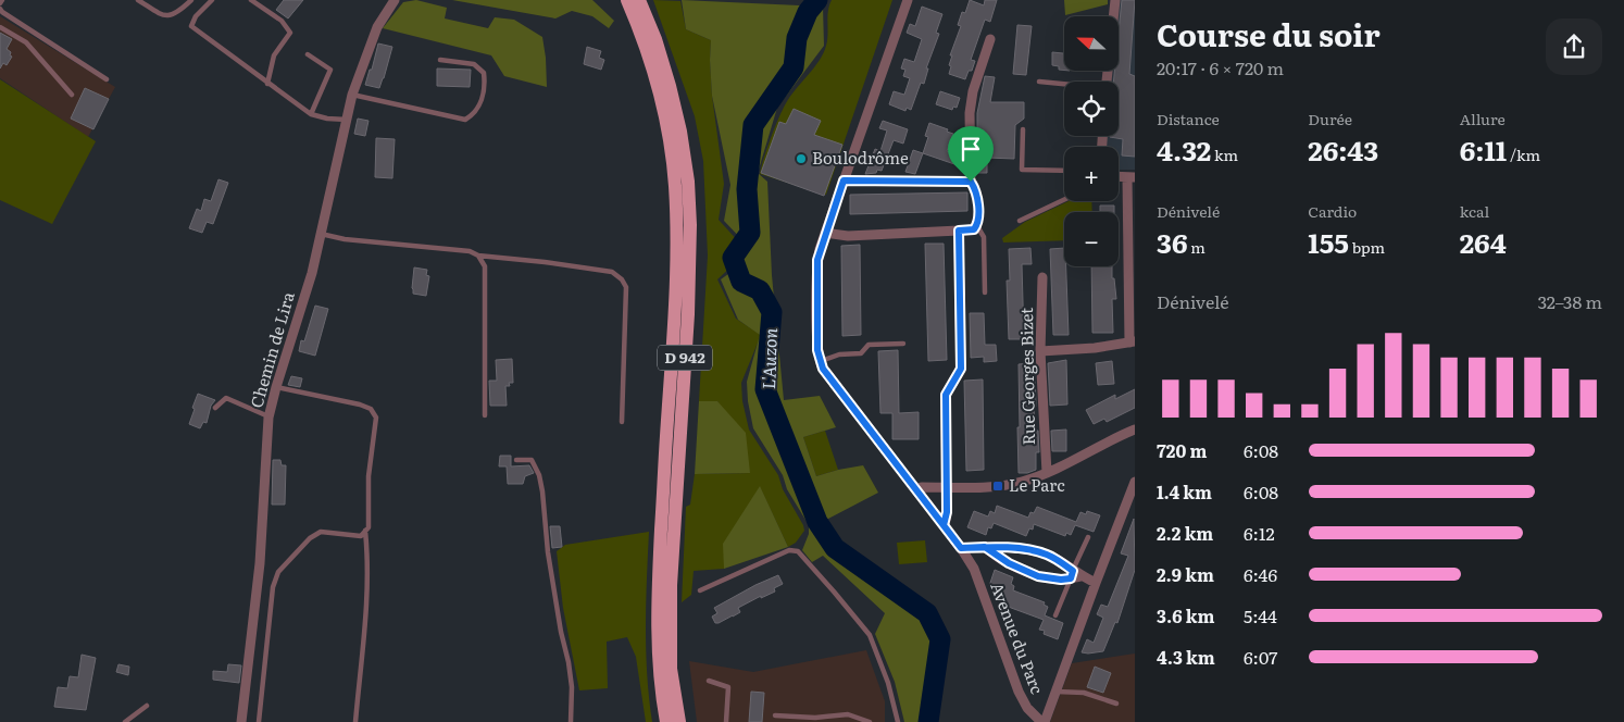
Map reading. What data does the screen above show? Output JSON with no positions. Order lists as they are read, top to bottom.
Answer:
{
  "streets": {
    "main road": ["D 942"],
    "street": ["Chemin de Lira", "Rue Georges Bizet", "Avenue du Parc"]
  },
  "water": ["L'Auzon"],
  "places": {
    "other": ["Boulodrôme"],
    "transit": ["Le Parc"]
  },
  "north": "left",
  "page": {
    "heading": ["Course du soir", "20:17 · 6 × 720 m"],
    "map_buttons": ["+", "−"],
    "stats": [
      ["Distance", "4.32 km"],
      ["Durée", "26:43"],
      ["Allure", "6:11 /km"],
      ["Dénivelé", "36 m"],
      ["Cardio", "155 bpm"],
      ["kcal", "264"]
    ],
    "chart": ["Dénivelé", "32–38 m"],
    "list": [
      {
        "name": "720 m",
        "note": "6:08"
      },
      {
        "name": "1.4 km",
        "note": "6:08"
      },
      {
        "name": "2.2 km",
        "note": "6:12"
      },
      {
        "name": "2.9 km",
        "note": "6:46"
      },
      {
        "name": "3.6 km",
        "note": "5:44"
      },
      {
        "name": "4.3 km",
        "note": "6:07"
      }
    ]
  }
}
